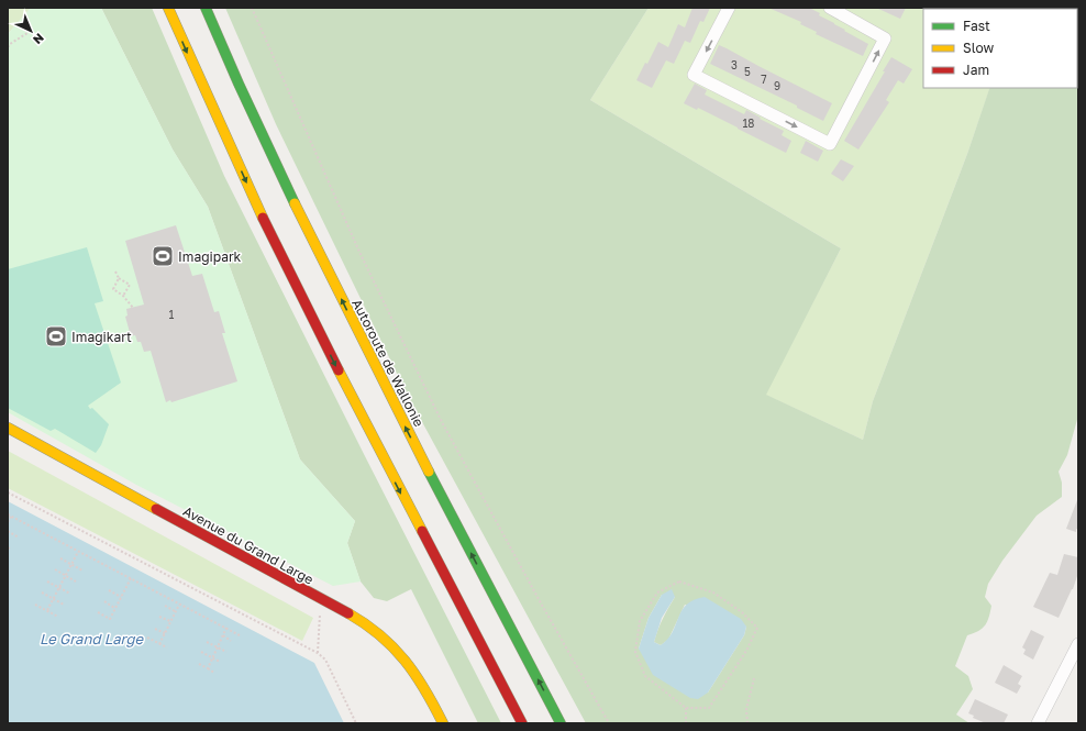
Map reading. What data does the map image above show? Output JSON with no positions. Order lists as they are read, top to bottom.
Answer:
{
  "streets": {
    "main road": ["Autoroute de Wallonie", "Avenue du Grand Large"]
  },
  "water": ["Le Grand Large"],
  "places": {
    "sports": ["Imagipark", "Imagikart"]
  },
  "house_numbers": [
    "3",
    "5",
    "7",
    "9",
    "18",
    "1"
  ],
  "legend": ["Fast", "Slow", "Jam"],
  "north": "bottom right"
}
